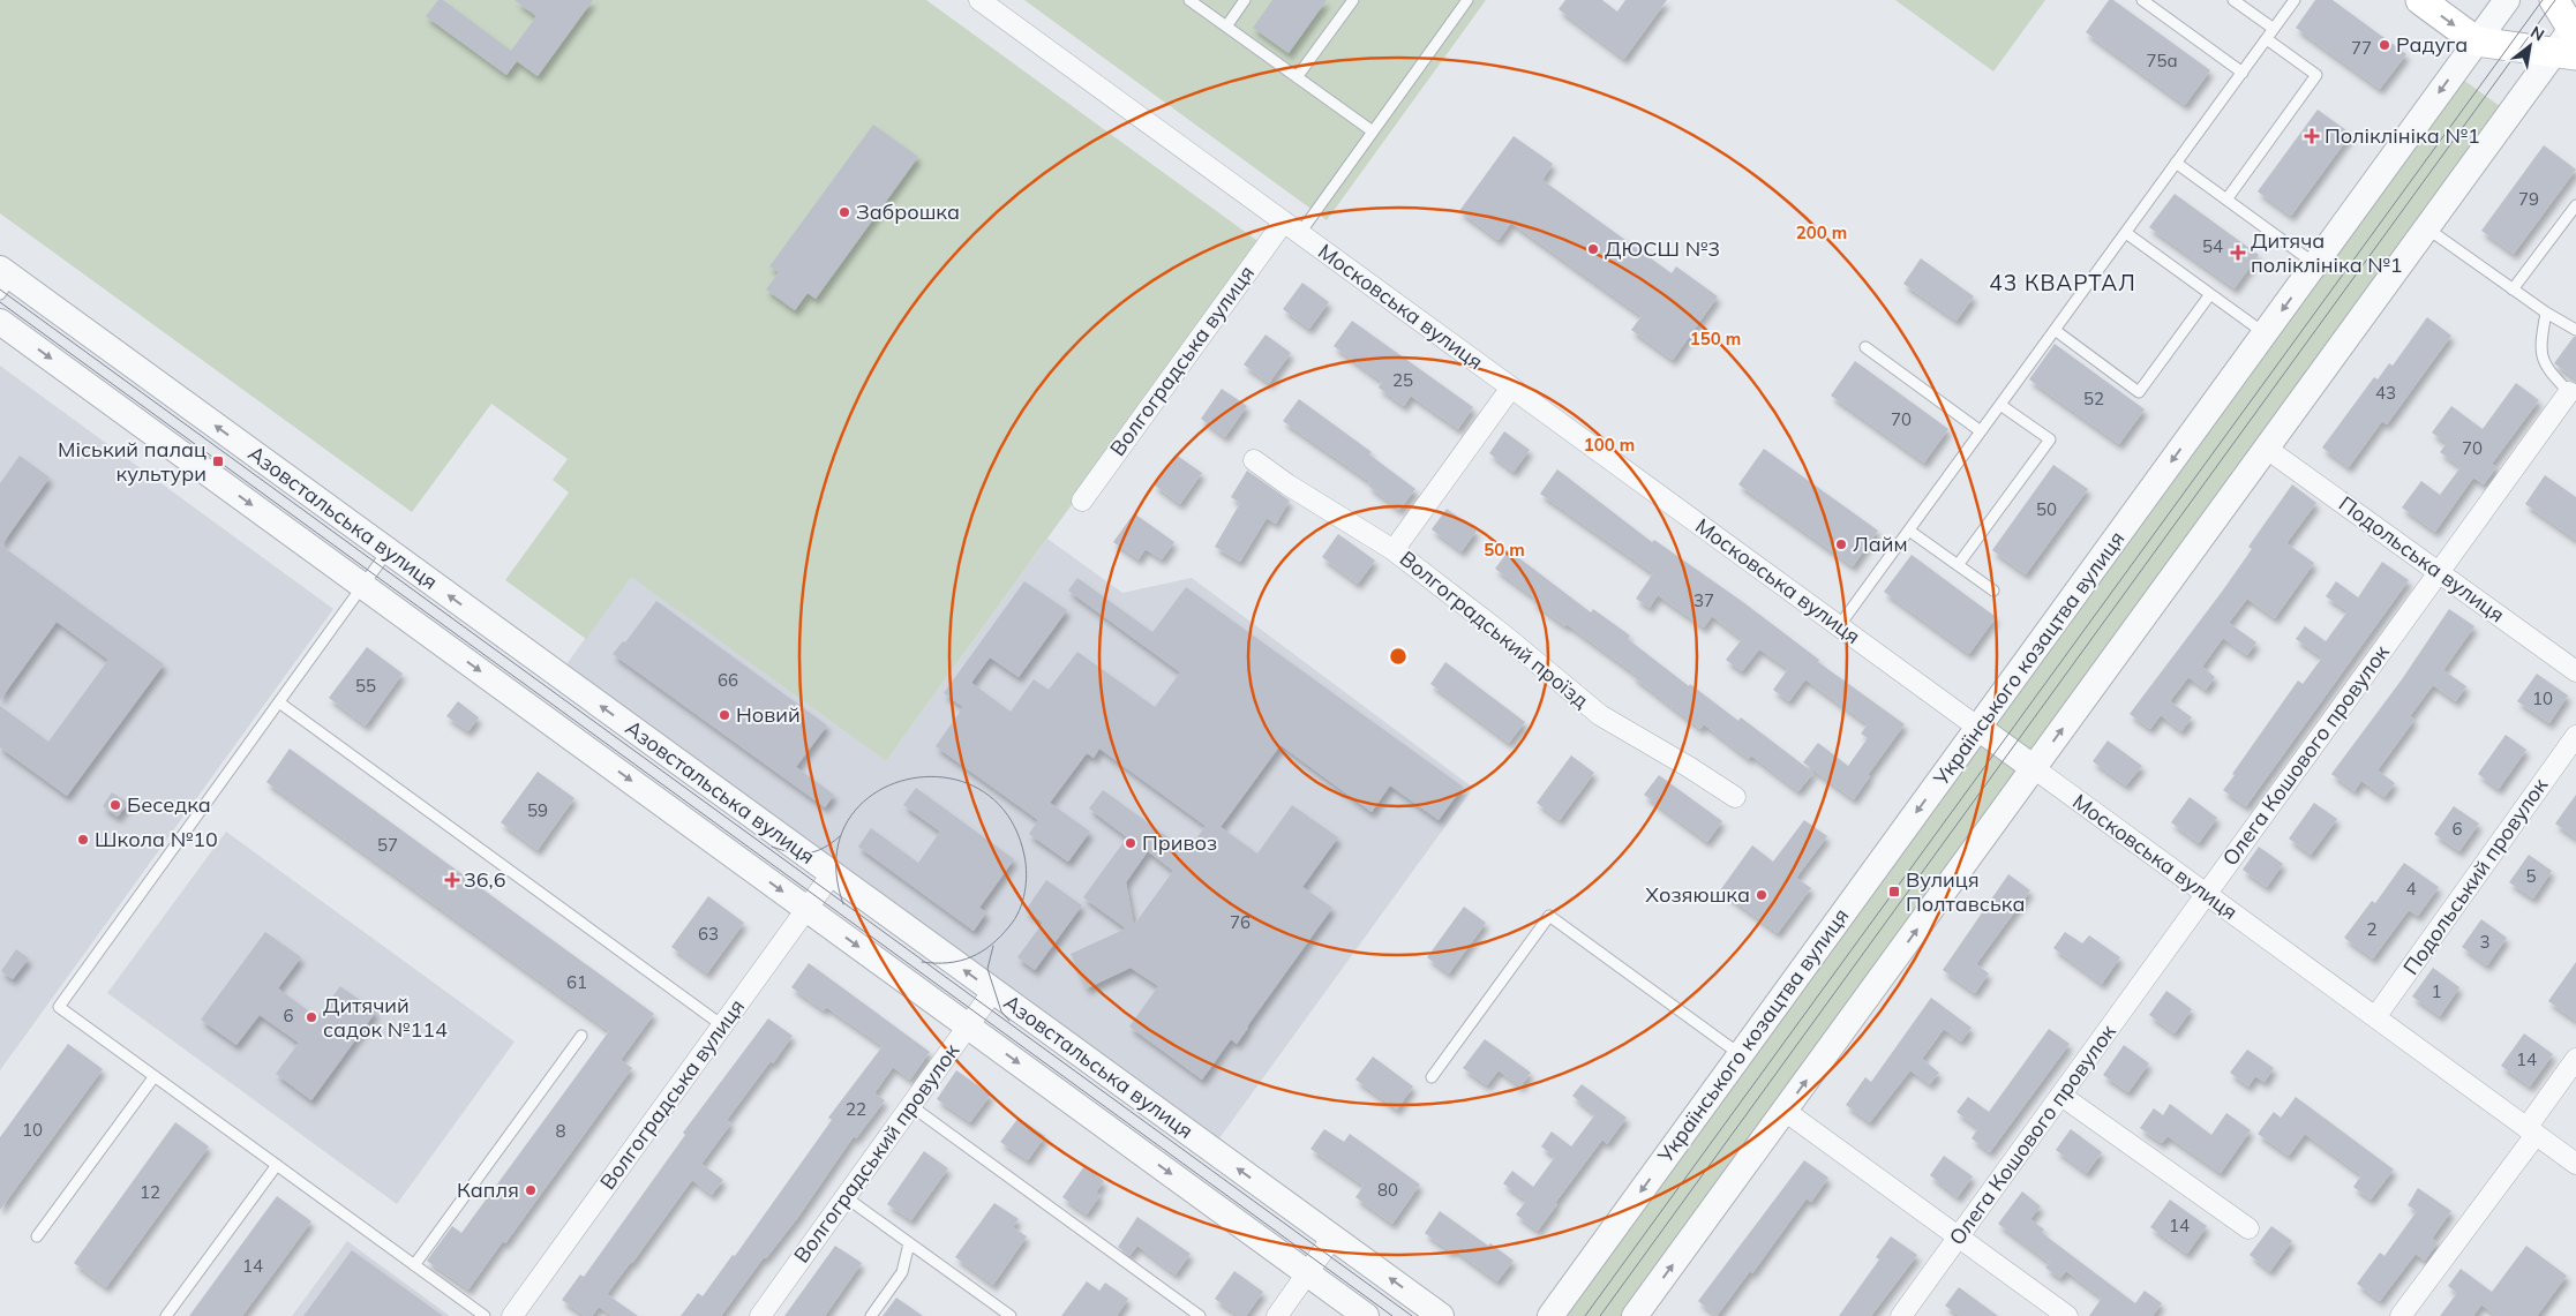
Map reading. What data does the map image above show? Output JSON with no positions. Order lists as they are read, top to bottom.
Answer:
{
  "streets": {
    "street": [
      "Московська вулиця",
      "Волгоградська вулиця",
      "Азовстальська вулиця",
      "Подольська вулиця",
      "Волгоградський проїзд",
      "Українського козацтва вулиця",
      "Олега Кошового провулок",
      "Подольський провулок",
      "Волгоградський провулок"
    ]
  },
  "crossings": [
    ["Московська вулиця", "Волгоградська вулиця"],
    ["Московська вулиця", "Українського козацтва вулиця"],
    ["Московська вулиця", "Олега Кошового провулок"],
    ["Московська вулиця", "Подольський провулок"],
    ["Волгоградська вулиця", "Азовстальська вулиця"],
    ["Азовстальська вулиця", "Волгоградський провулок"],
    ["Подольська вулиця", "Олега Кошового провулок"]
  ],
  "districts": ["43 КВАРТАЛ"],
  "places": {
    "other": [
      "Радуга",
      "Заброшка",
      "ДЮСШ №3",
      "Лайм",
      "Новий",
      "Беседка",
      "Школа №10",
      "Привоз",
      "Хозяюшка",
      "Дитячий садок №114",
      "Капля"
    ],
    "health": ["Поліклініка №1", "Дитяча поліклініка №1", "36,6"],
    "transit": ["Міський палац культури", "Вулиця Полтавська"]
  },
  "house_numbers": [
    "77",
    "75а",
    "79",
    "54",
    "25",
    "43",
    "52",
    "70",
    "70",
    "50",
    "37",
    "66",
    "55",
    "10",
    "59",
    "6",
    "57",
    "5",
    "4",
    "76",
    "2",
    "63",
    "3",
    "61",
    "1",
    "6",
    "14",
    "22",
    "10",
    "8",
    "80",
    "12",
    "14",
    "14"
  ],
  "north": "top right",
  "rings": [
    "200 m",
    "150 m",
    "100 m",
    "50 m"
  ]
}
